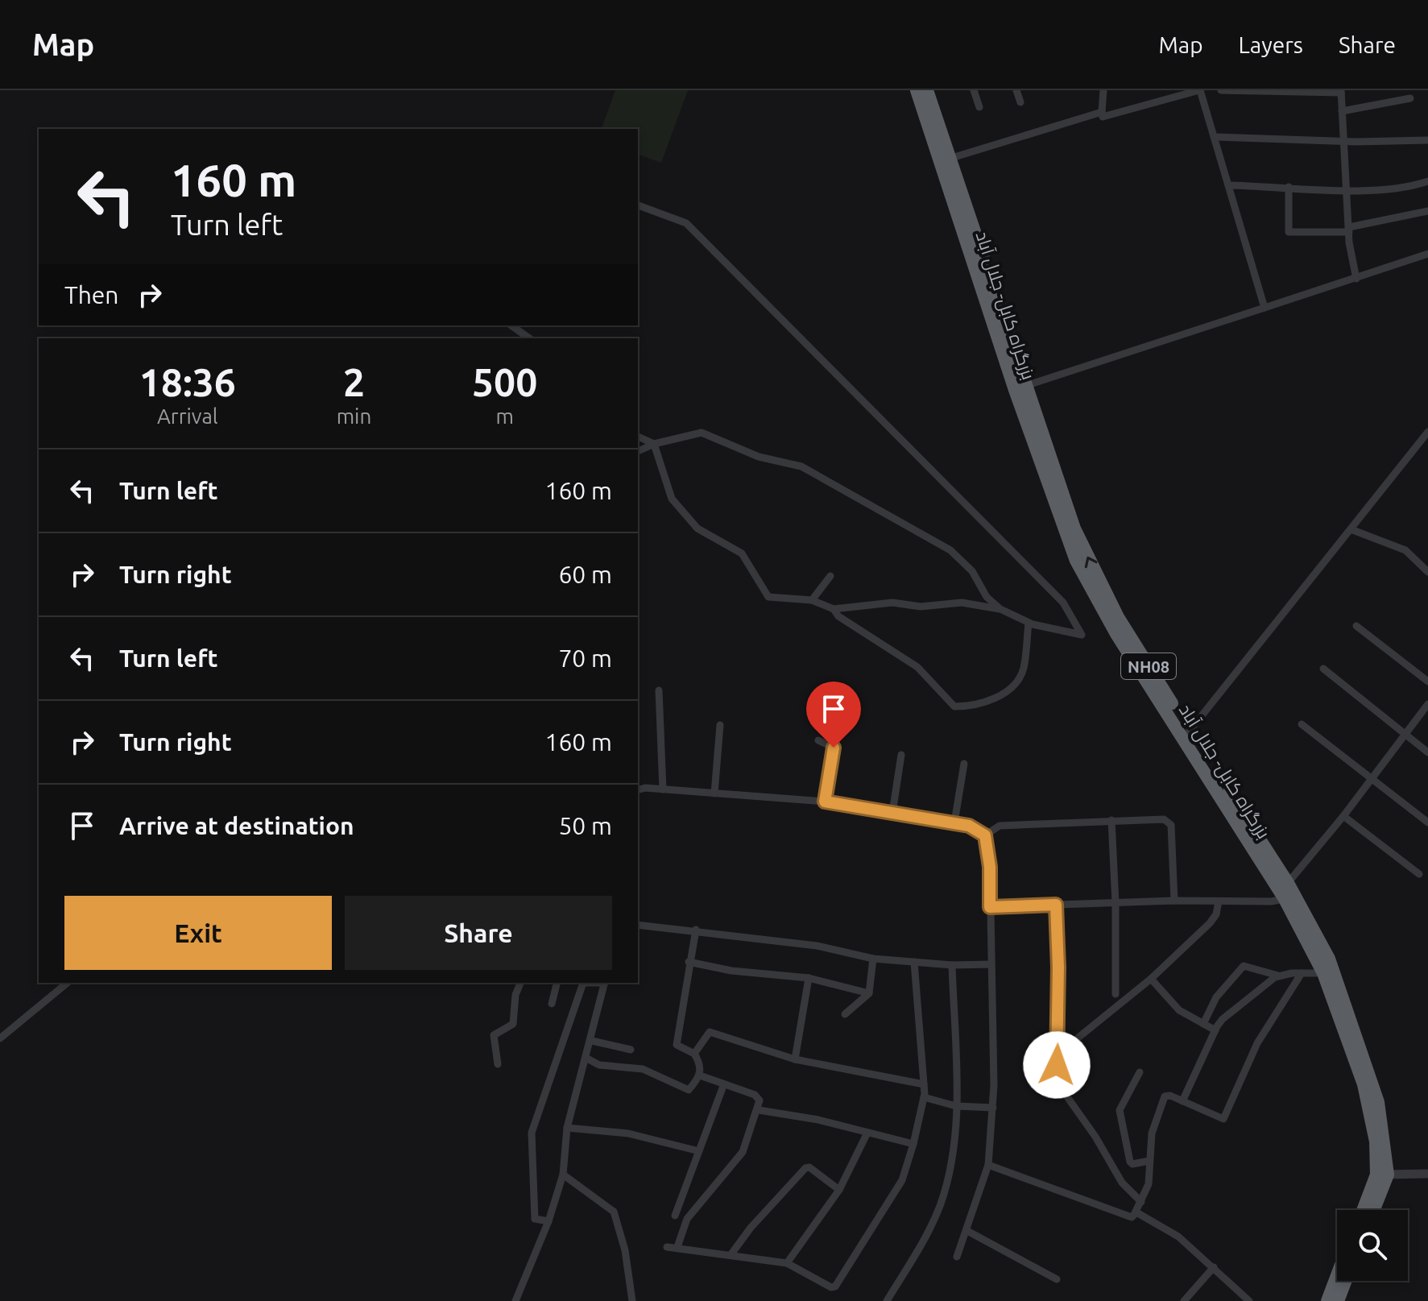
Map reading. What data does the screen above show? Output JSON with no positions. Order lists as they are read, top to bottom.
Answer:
{
  "streets": {
    "highway": ["بزرگراه کابل- جلال آباد", "NH08"]
  },
  "page": {
    "header": "Map",
    "nav": ["Map", "Layers", "Share"],
    "turn": ["160 m", "Turn left"],
    "then": "Then",
    "eta": [
      "18:36",
      "Arrival",
      "2",
      "min",
      "500",
      "m"
    ],
    "list": [
      {
        "name": "Turn left",
        "value": "160 m"
      },
      {
        "name": "Turn right",
        "value": "60 m"
      },
      {
        "name": "Turn left",
        "value": "70 m"
      },
      {
        "name": "Turn right",
        "value": "160 m"
      },
      {
        "name": "Arrive at destination",
        "value": "50 m"
      }
    ],
    "buttons": ["Exit", "Share"]
  }
}
